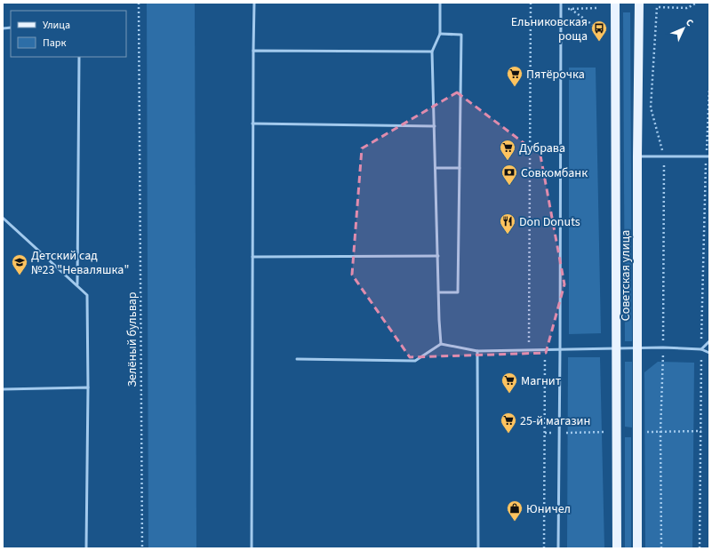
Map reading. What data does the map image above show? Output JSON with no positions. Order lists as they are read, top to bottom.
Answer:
{
  "streets": {
    "main road": ["Советская улица"],
    "path": ["Зелёный бульвар"]
  },
  "places": {
    "bus stop": ["Ельниковская роща"],
    "supermarket": [
      "Пятёрочка",
      "Дубрава",
      "Магнит",
      "25-й магазин"
    ],
    "bank": ["Совкомбанк"],
    "restaurant": ["Don Donuts"],
    "school or university": ["Детский сад №23 \"Неваляшка\""],
    "shop": ["Юничел"]
  },
  "legend": ["Улица", "Парк"],
  "north": "top right"
}
